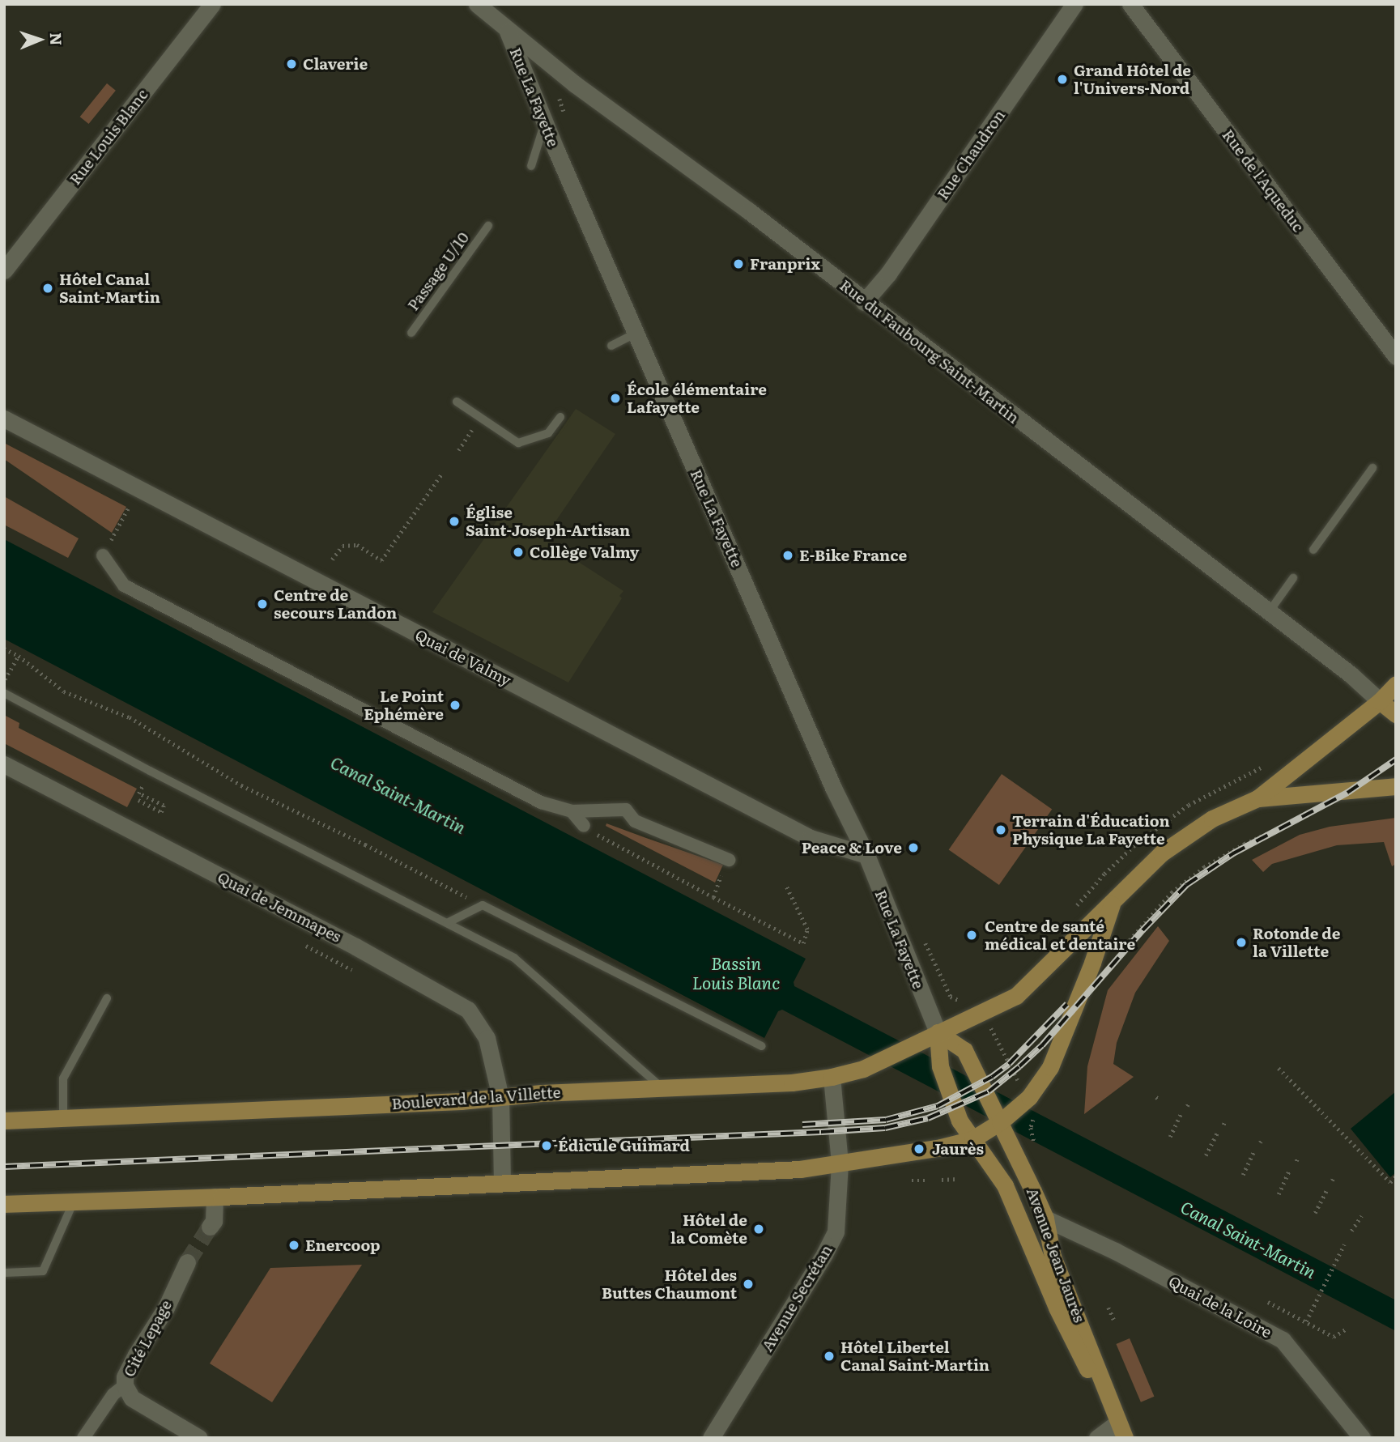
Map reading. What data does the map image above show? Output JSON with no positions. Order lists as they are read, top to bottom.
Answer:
{
  "streets": {
    "main road": ["Boulevard de la Villette", "Avenue Jean Jaurès"],
    "street": [
      "Rue La Fayette",
      "Rue Louis Blanc",
      "Rue Chaudron",
      "Rue de l'Aqueduc",
      "Rue du Faubourg Saint-Martin",
      "Quai de Valmy",
      "Quai de Jemmapes",
      "Avenue Secrétan",
      "Quai de la Loire",
      "Cité Lepage"
    ],
    "lane": ["Passage U/10"]
  },
  "crossings": [
    ["Rue La Fayette", "Rue du Faubourg Saint-Martin"],
    ["Rue La Fayette", "Quai de Valmy"],
    ["Rue La Fayette", "Boulevard de la Villette"],
    ["Rue La Fayette", "Avenue Jean Jaurès"],
    ["Rue Chaudron", "Rue du Faubourg Saint-Martin"],
    ["Quai de Jemmapes", "Boulevard de la Villette"],
    ["Boulevard de la Villette", "Avenue Jean Jaurès"],
    ["Boulevard de la Villette", "Avenue Secrétan"],
    ["Avenue Jean Jaurès", "Quai de la Loire"]
  ],
  "water": ["Canal Saint-Martin", "Bassin Louis Blanc"],
  "places": [
    "Claverie",
    "Grand Hôtel de l'Univers-Nord",
    "Franprix",
    "Hôtel Canal Saint-Martin",
    "École élémentaire Lafayette",
    "Église Saint-Joseph-Artisan",
    "Collège Valmy",
    "E-Bike France",
    "Centre de secours Landon",
    "Le Point Ephémère",
    "Terrain d'Éducation Physique La Fayette",
    "Peace & Love",
    "Centre de santé médical et dentaire",
    "Rotonde de la Villette",
    "Édicule Guimard",
    "Jaurès",
    "Hôtel de la Comète",
    "Enercoop",
    "Hôtel des Buttes Chaumont",
    "Hôtel Libertel Canal Saint-Martin"
  ],
  "north": "right"
}
